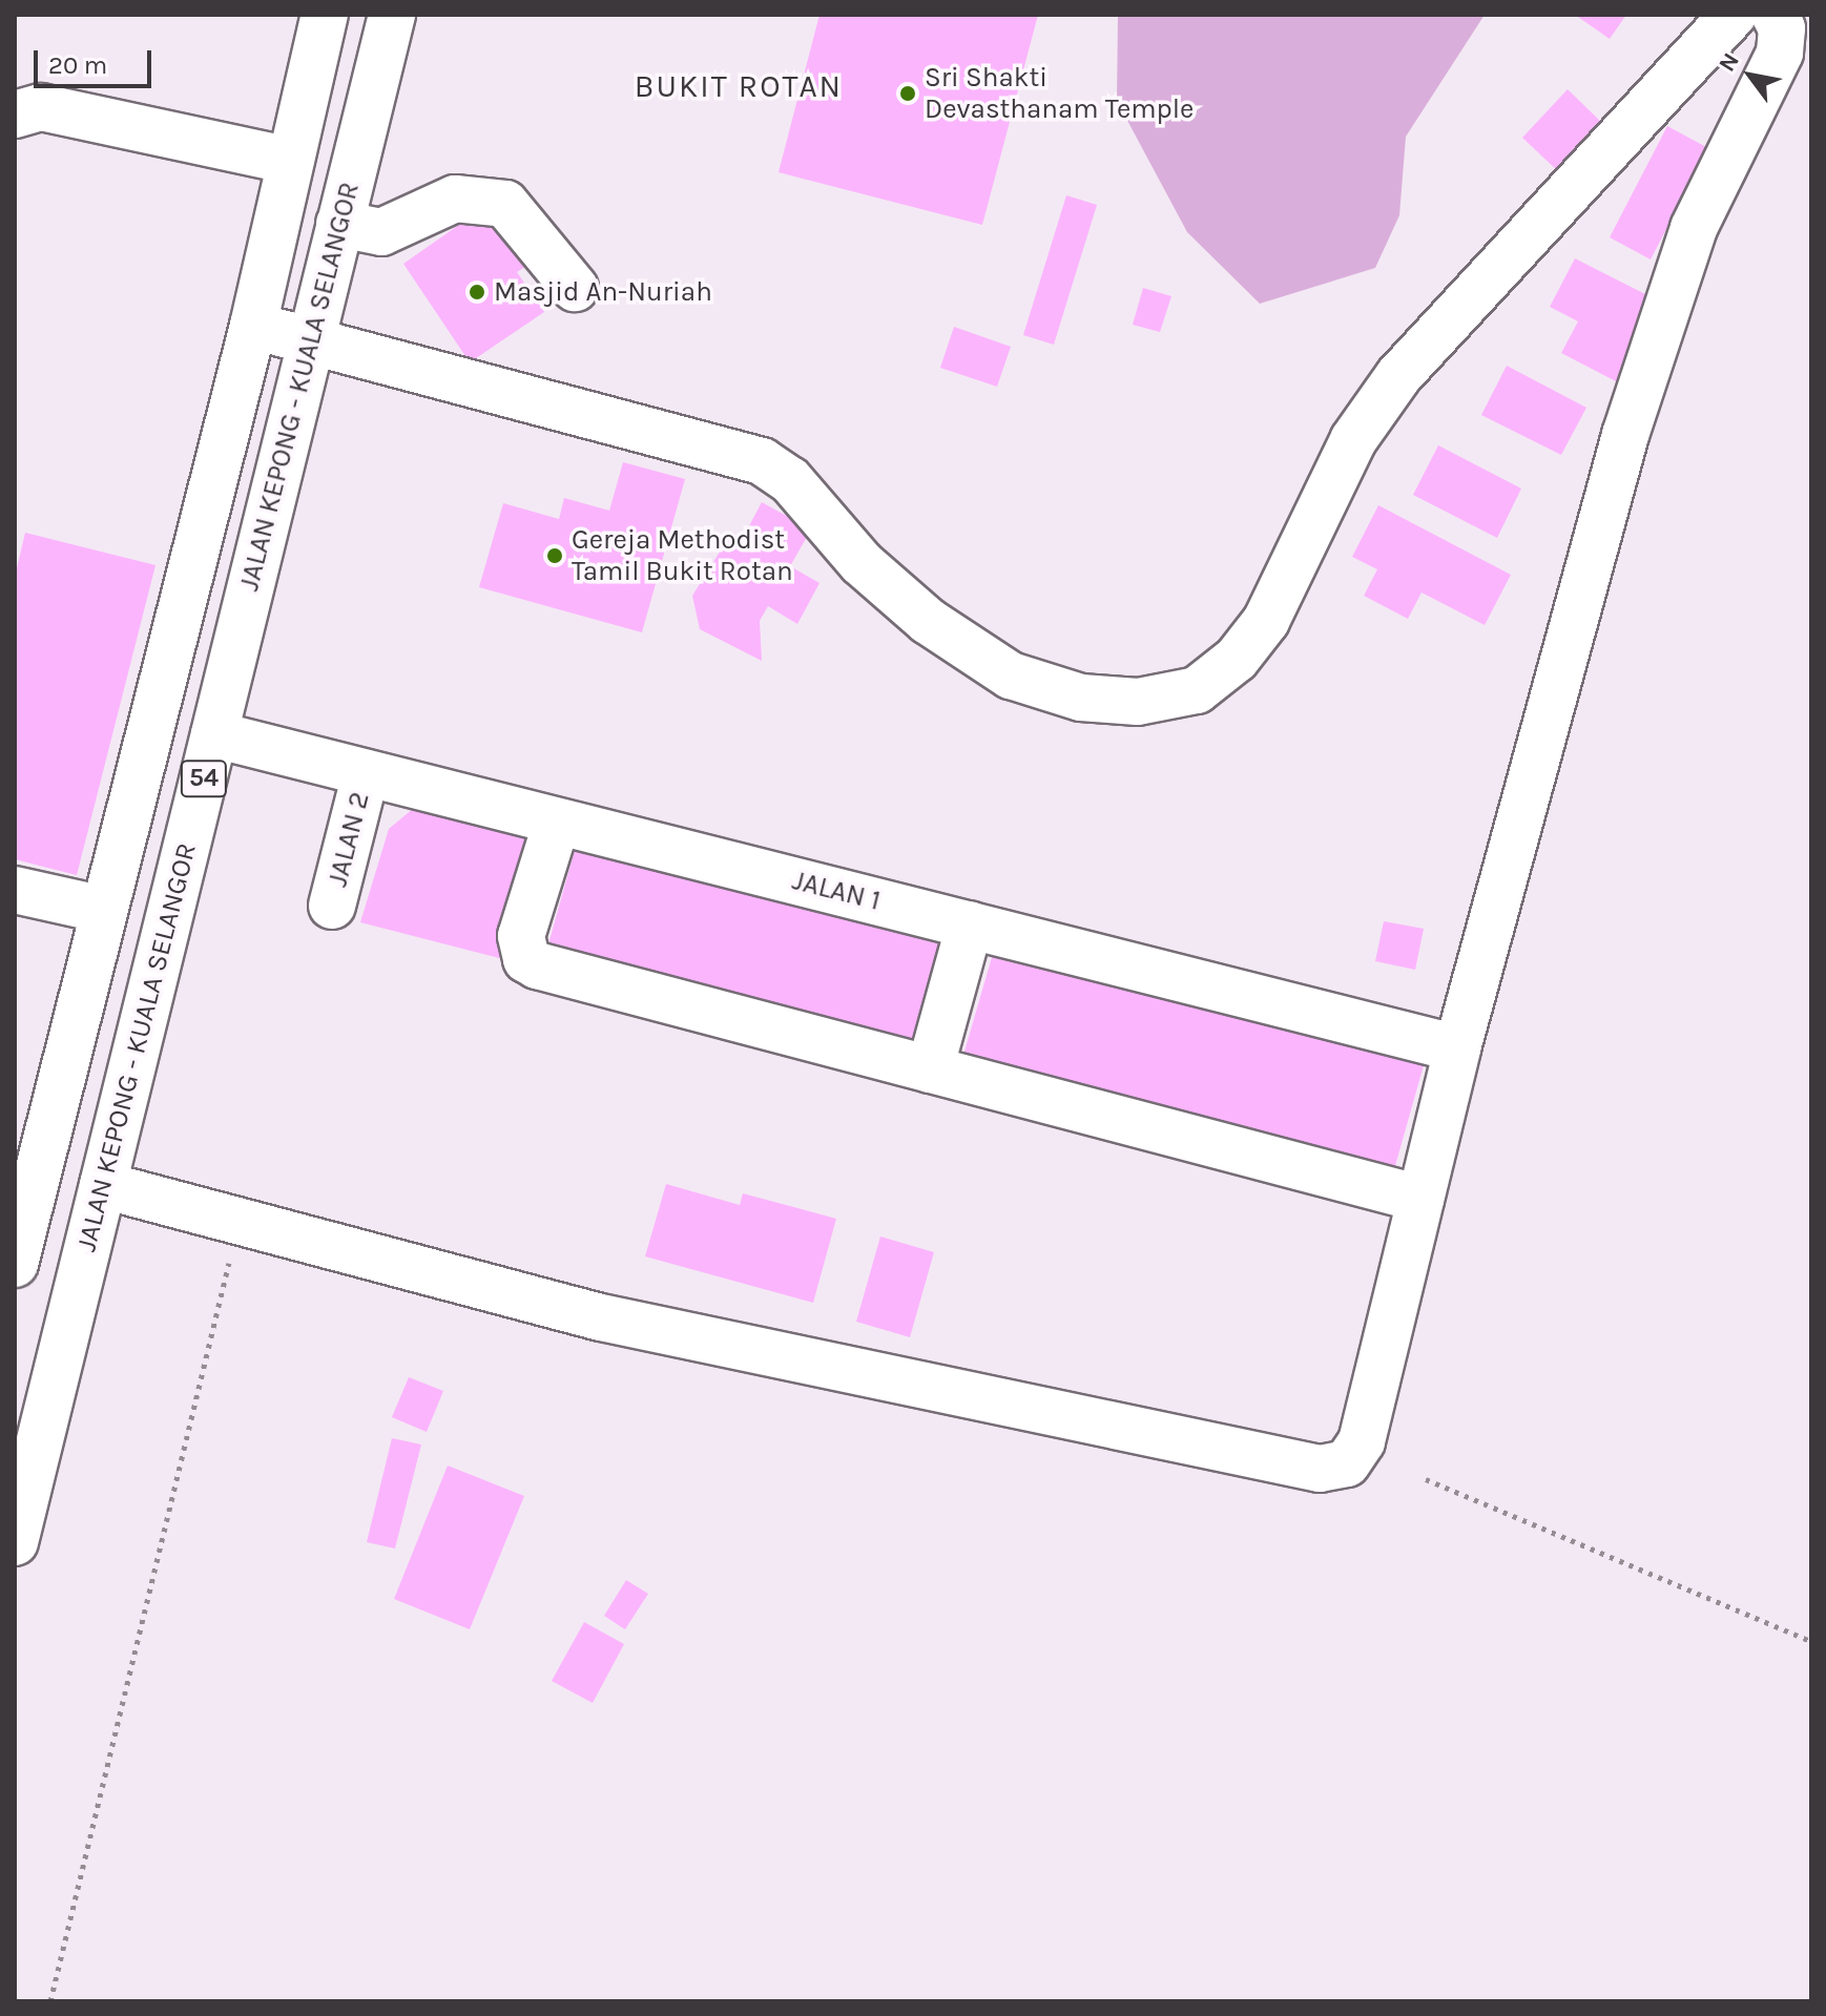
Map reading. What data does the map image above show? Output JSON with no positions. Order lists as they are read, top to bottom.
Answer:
{
  "streets": {
    "main road": [
      "JALAN KEPONG - KUALA SELANGOR",
      "54",
      "JALAN 2",
      "JALAN 1"
    ]
  },
  "crossings": [
    ["JALAN KEPONG - KUALA SELANGOR", "JALAN 1"],
    ["JALAN 2", "JALAN 1"]
  ],
  "districts": ["BUKIT ROTAN"],
  "places": ["Sri Shakti Devasthanam Temple", "Masjid An-Nuriah", "Gereja Methodist Tamil Bukit Rotan"],
  "scale_bar": "20 m",
  "north": "top left"
}
